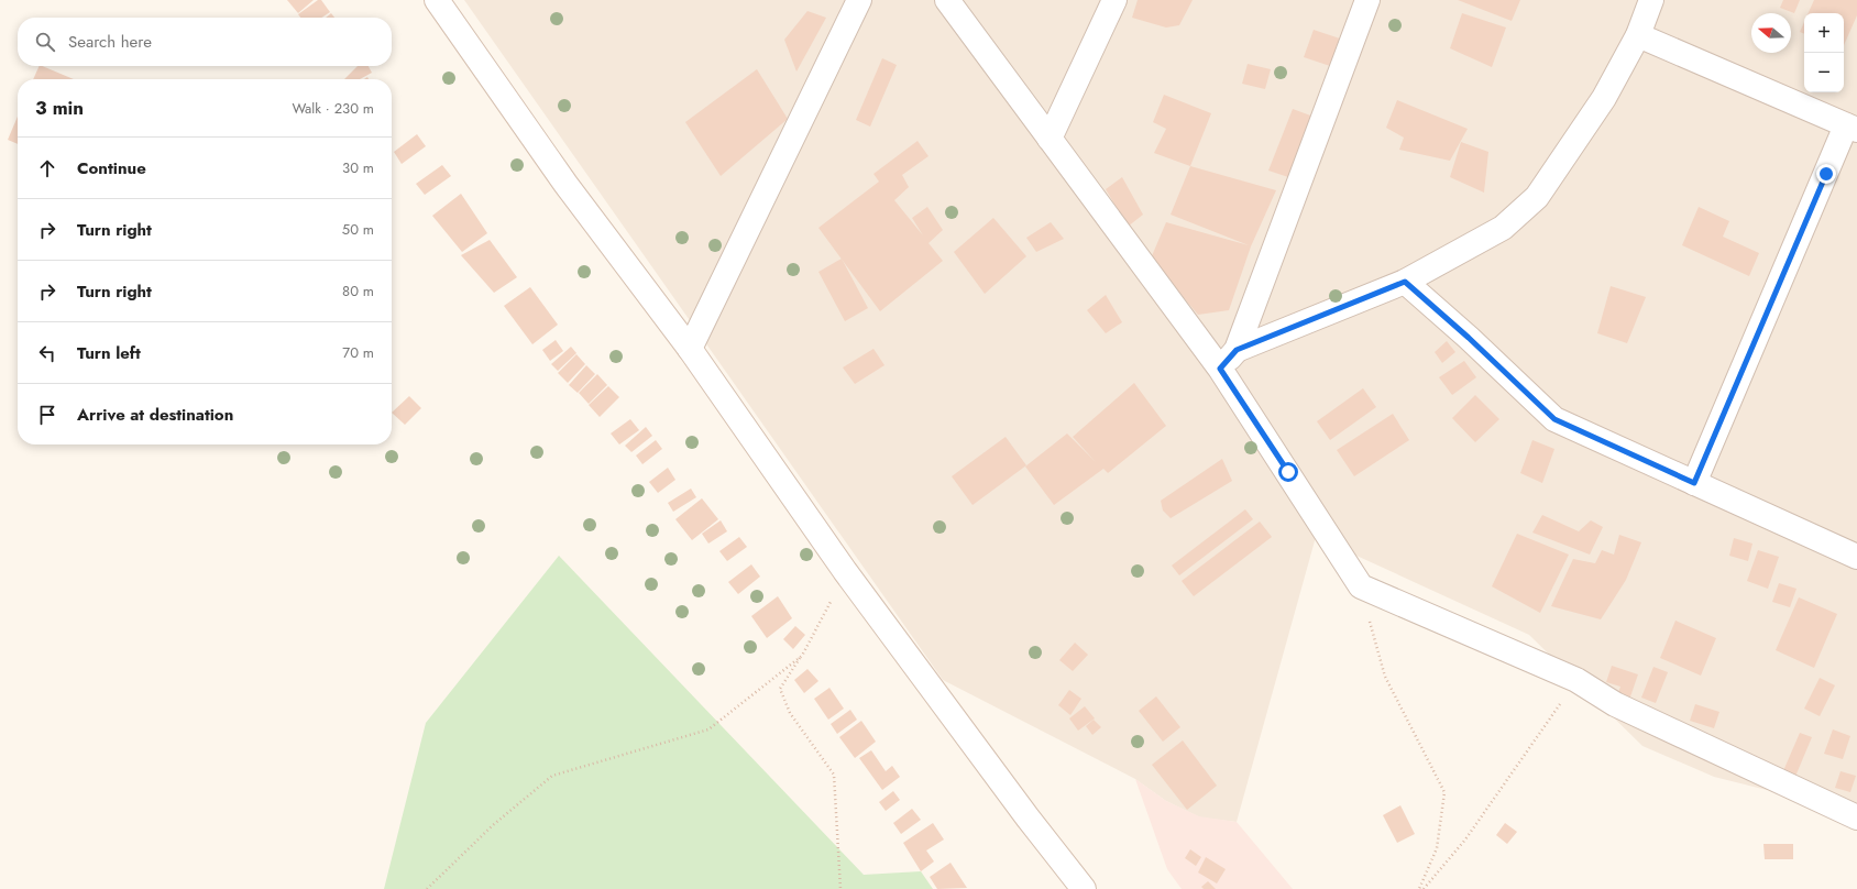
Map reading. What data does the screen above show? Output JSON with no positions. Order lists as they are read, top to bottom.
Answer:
{
  "north": "left",
  "page": {
    "map_buttons": ["+", "−"],
    "search": "Search here",
    "heading": ["3 min", "Walk · 230 m"],
    "list": [
      ["Continue", "30 m"],
      ["Turn right", "50 m"],
      ["Turn right", "80 m"],
      ["Turn left", "70 m"],
      "Arrive at destination"
    ]
  }
}
